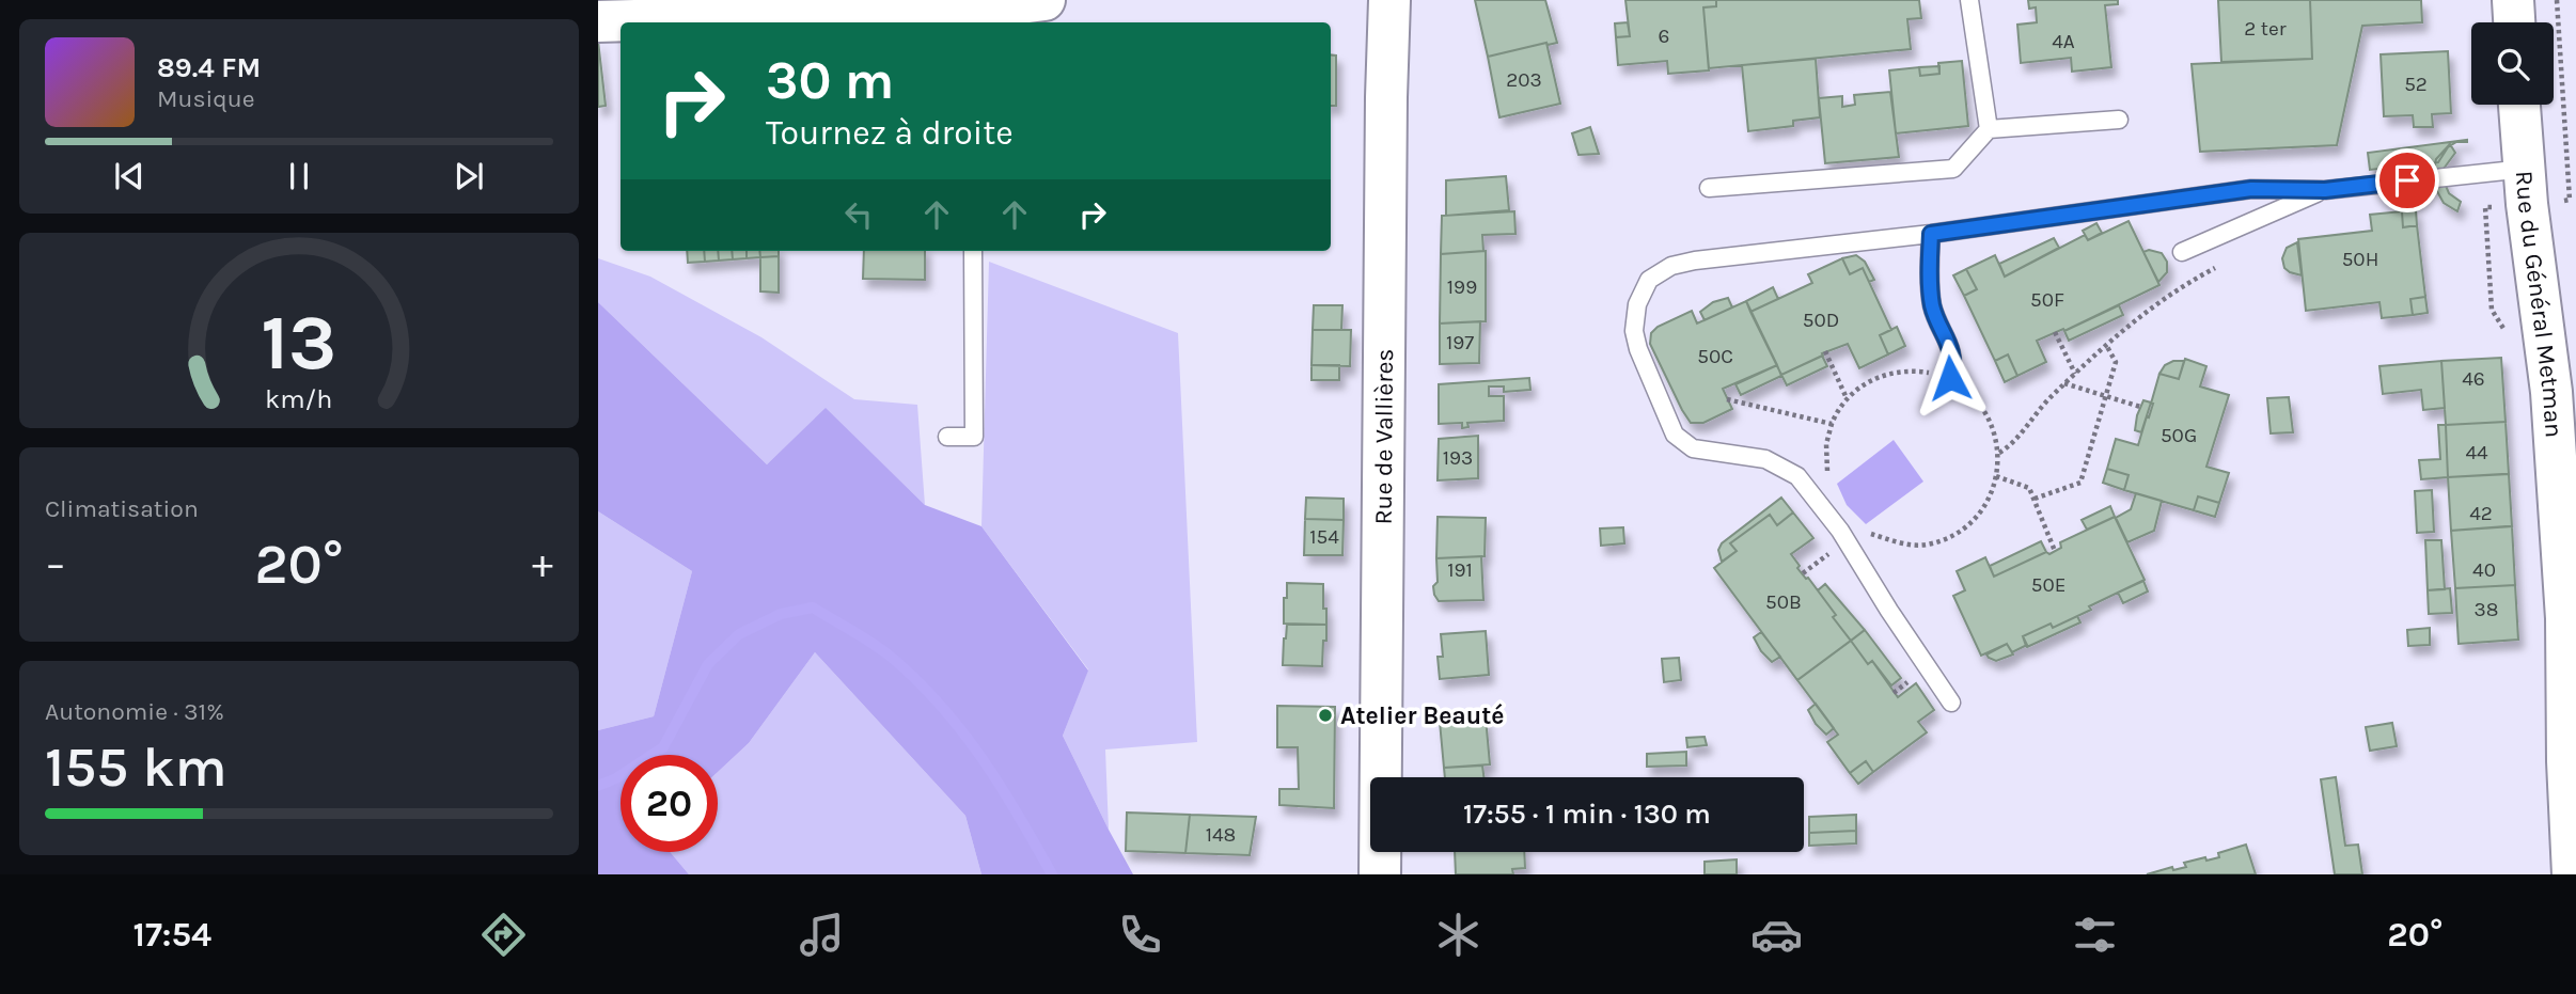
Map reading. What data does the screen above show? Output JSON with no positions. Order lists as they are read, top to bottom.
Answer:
{
  "streets": {
    "main road": ["Rue du Général Metman", "Rue de Vallières"]
  },
  "places": ["Atelier Beauté"],
  "house_numbers": [
    "2 ter",
    "6",
    "4A",
    "203",
    "52",
    "50H",
    "199",
    "50F",
    "50D",
    "197",
    "50C",
    "46",
    "50G",
    "44",
    "193",
    "42",
    "154",
    "191",
    "40",
    "50E",
    "50B",
    "38",
    "148"
  ],
  "page": {
    "turn": ["30 m", "Tournez à droite"],
    "song": ["89.4 FM", "Musique"],
    "tile": [
      "Climatisation",
      ["Autonomie · 31%", "155 km"]
    ],
    "heat": ["−", "20°", "+"],
    "limit": "20",
    "trip": "17:55 · 1 min · 130 m",
    "tabs": ["17:54", "20°"],
    "gauge": ["13", "km/h"]
  }
}
